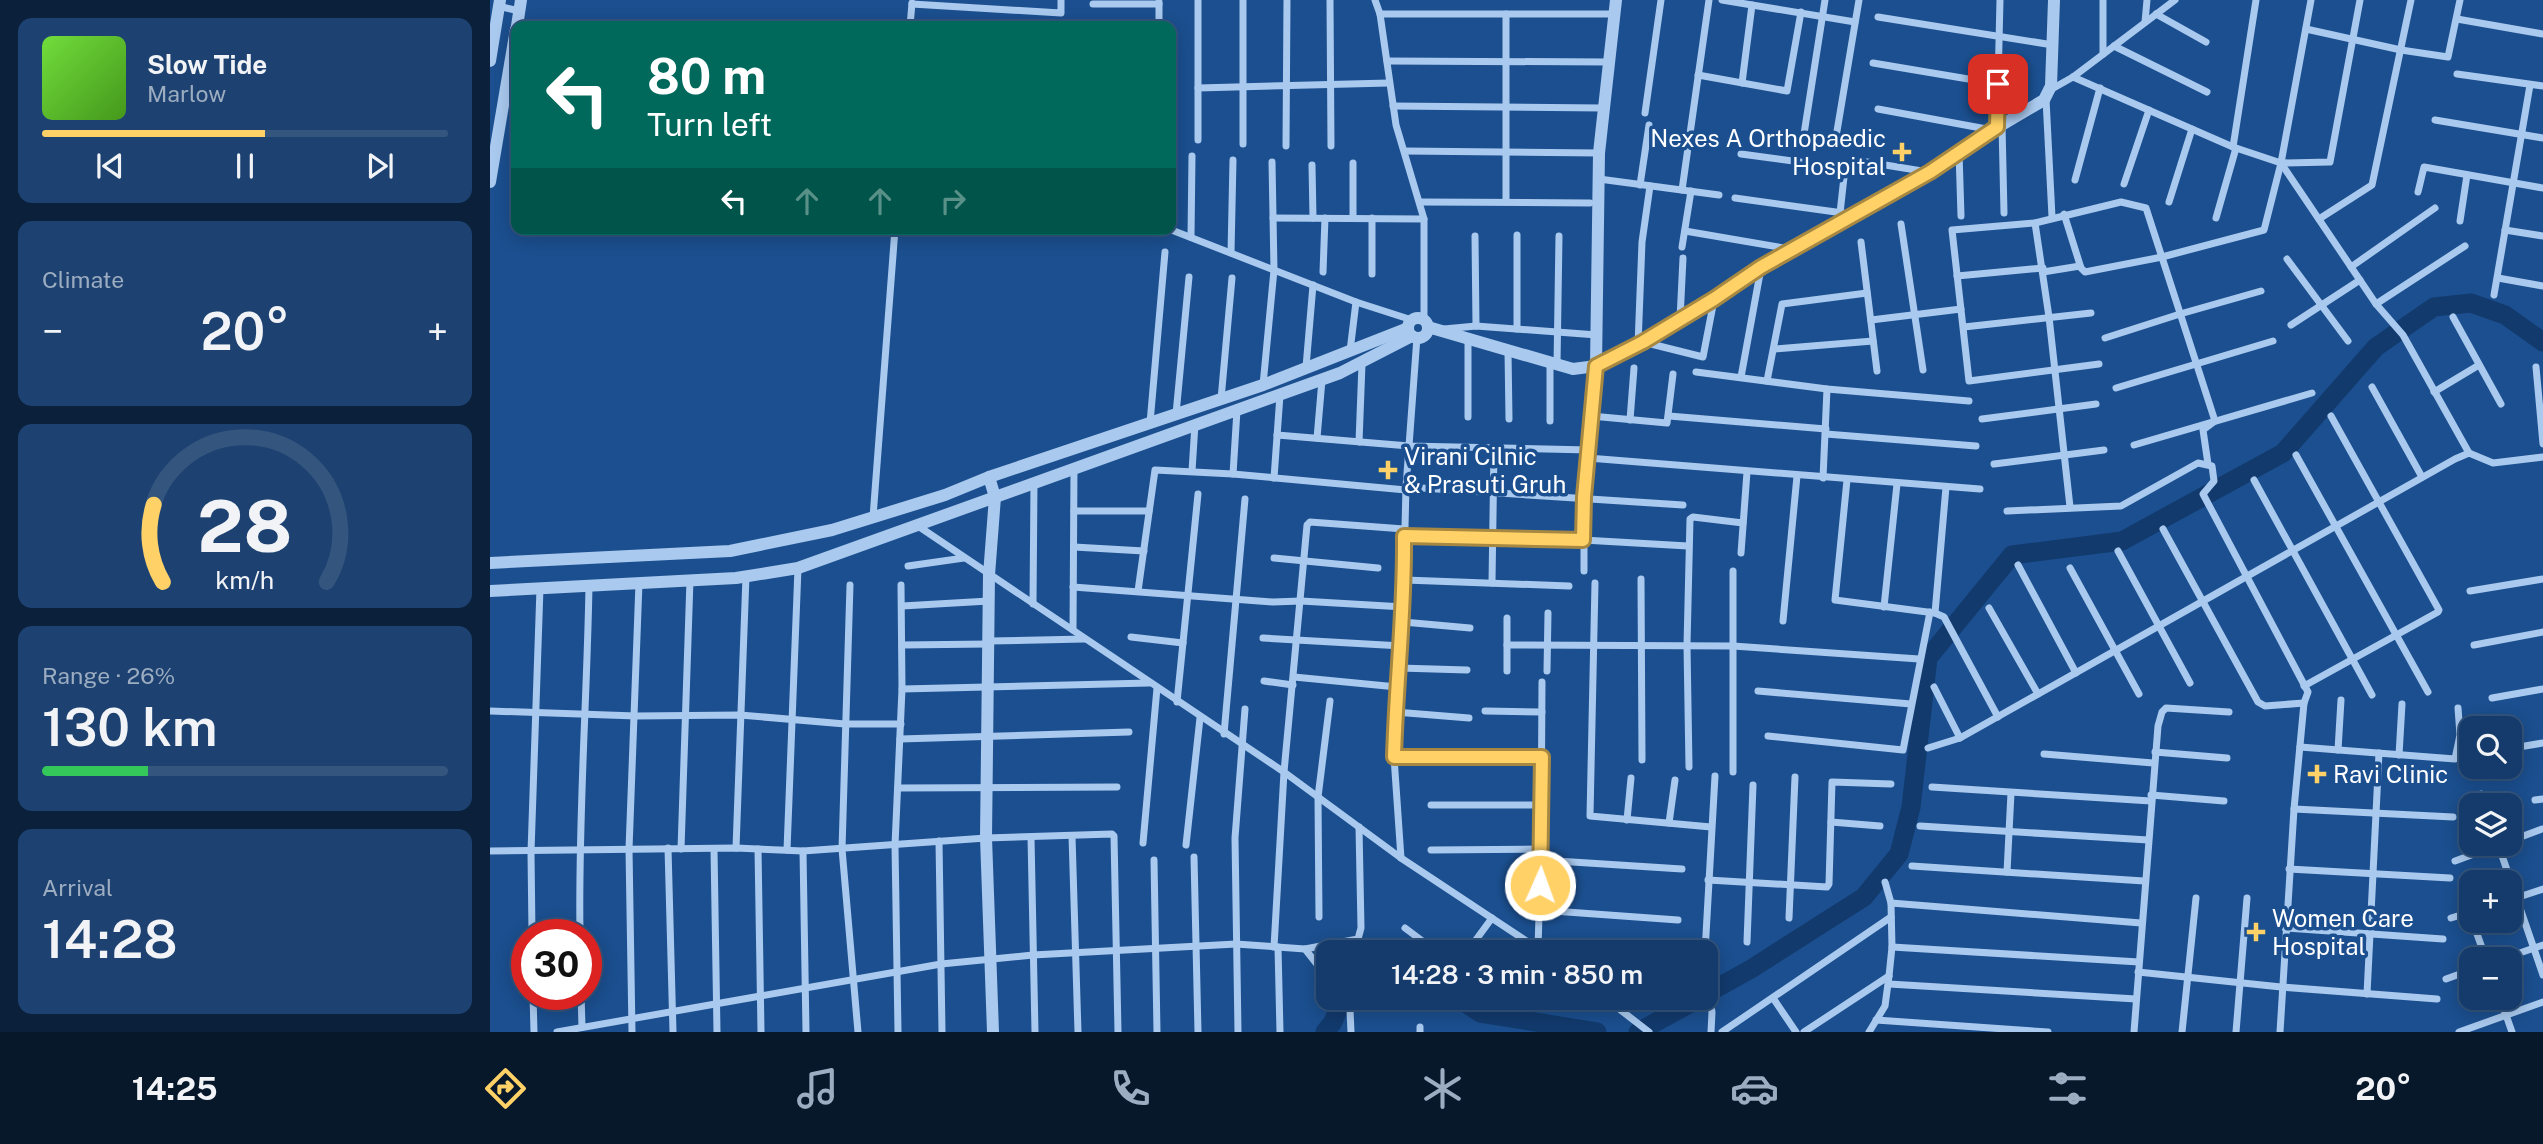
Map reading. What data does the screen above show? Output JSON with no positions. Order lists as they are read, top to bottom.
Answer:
{
  "places": {
    "health": [
      "Nexes A Orthopaedic Hospital",
      "Virani Cilnic & Prasuti Gruh",
      "Ravi Clinic",
      "Women Care Hospital"
    ]
  },
  "page": {
    "turn": ["80 m", "Turn left"],
    "song": ["Slow Tide", "Marlow"],
    "tile": [
      "Climate",
      ["Range · 26%", "130 km"],
      ["Arrival", "14:28"]
    ],
    "heat": ["−", "20°", "+"],
    "map_buttons": ["+", "−"],
    "limit": "30",
    "trip": "14:28 · 3 min · 850 m",
    "tabs": ["14:25", "20°"],
    "gauge": ["28", "km/h"]
  }
}
